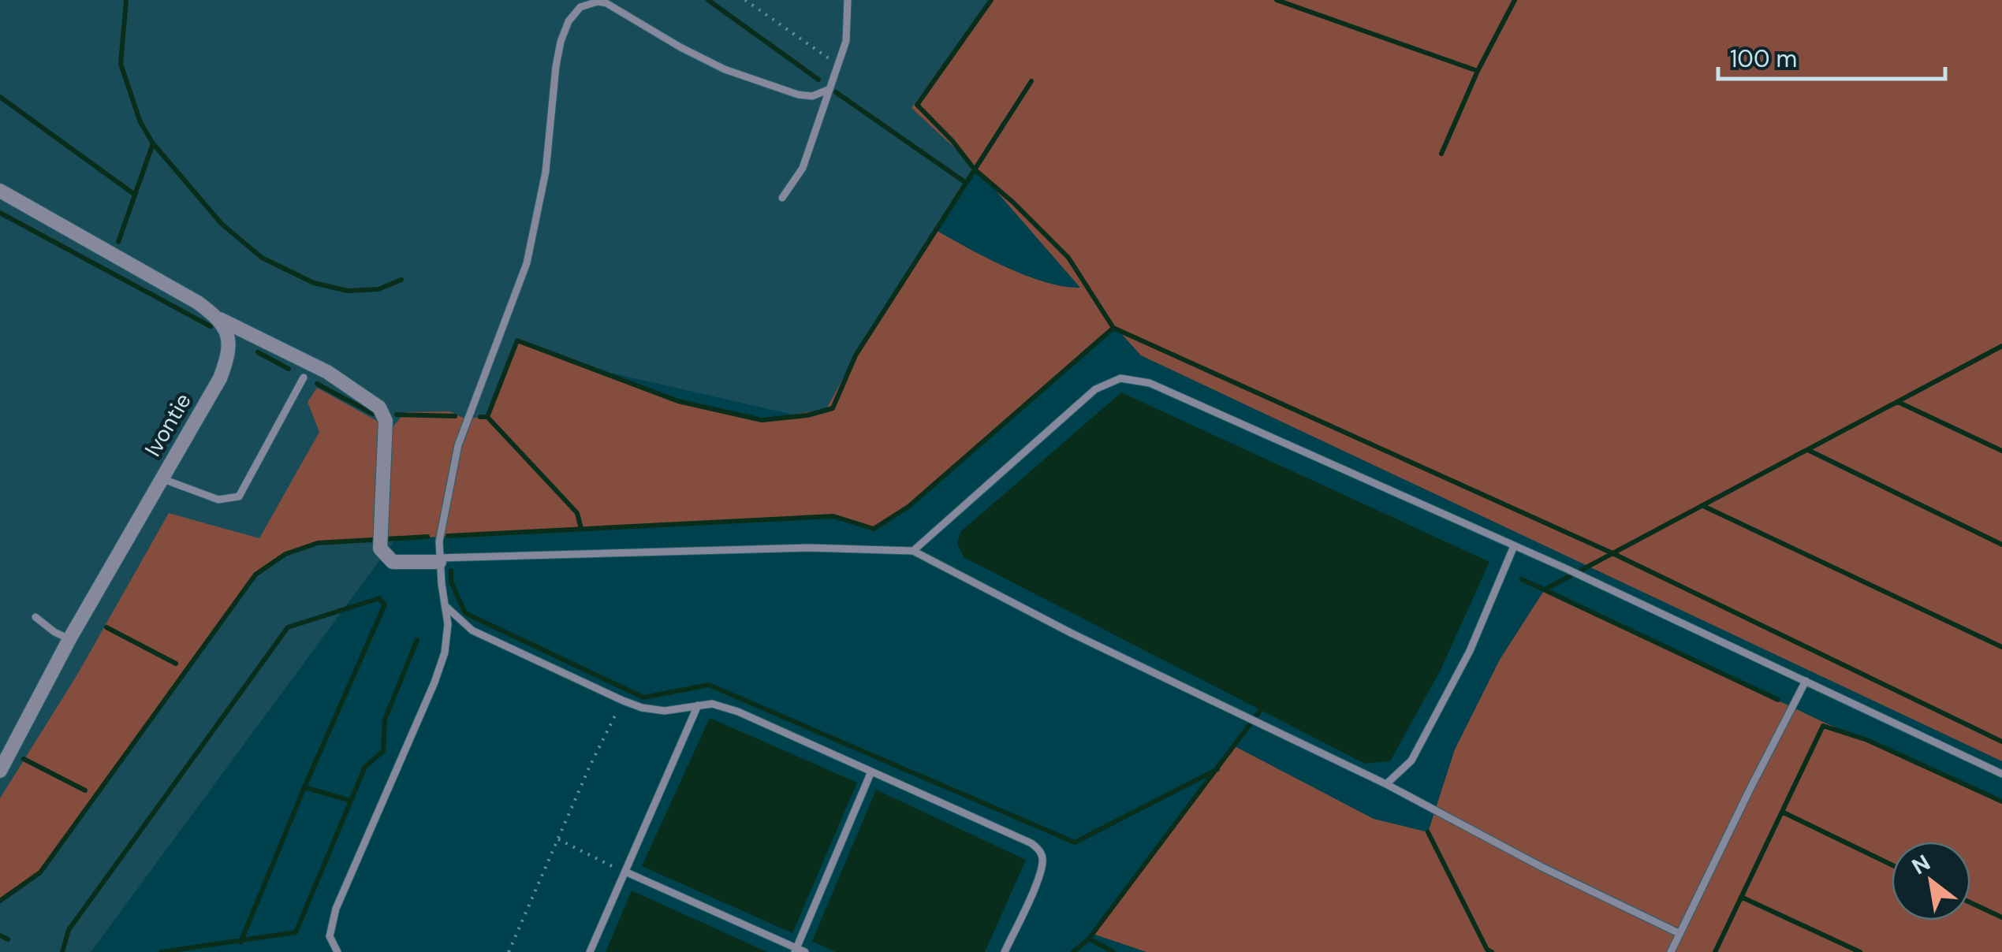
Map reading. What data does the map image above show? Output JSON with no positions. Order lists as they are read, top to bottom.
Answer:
{
  "streets": {
    "street": ["Ivontie"]
  },
  "scale_bar": "100 m",
  "north": "top left"
}
